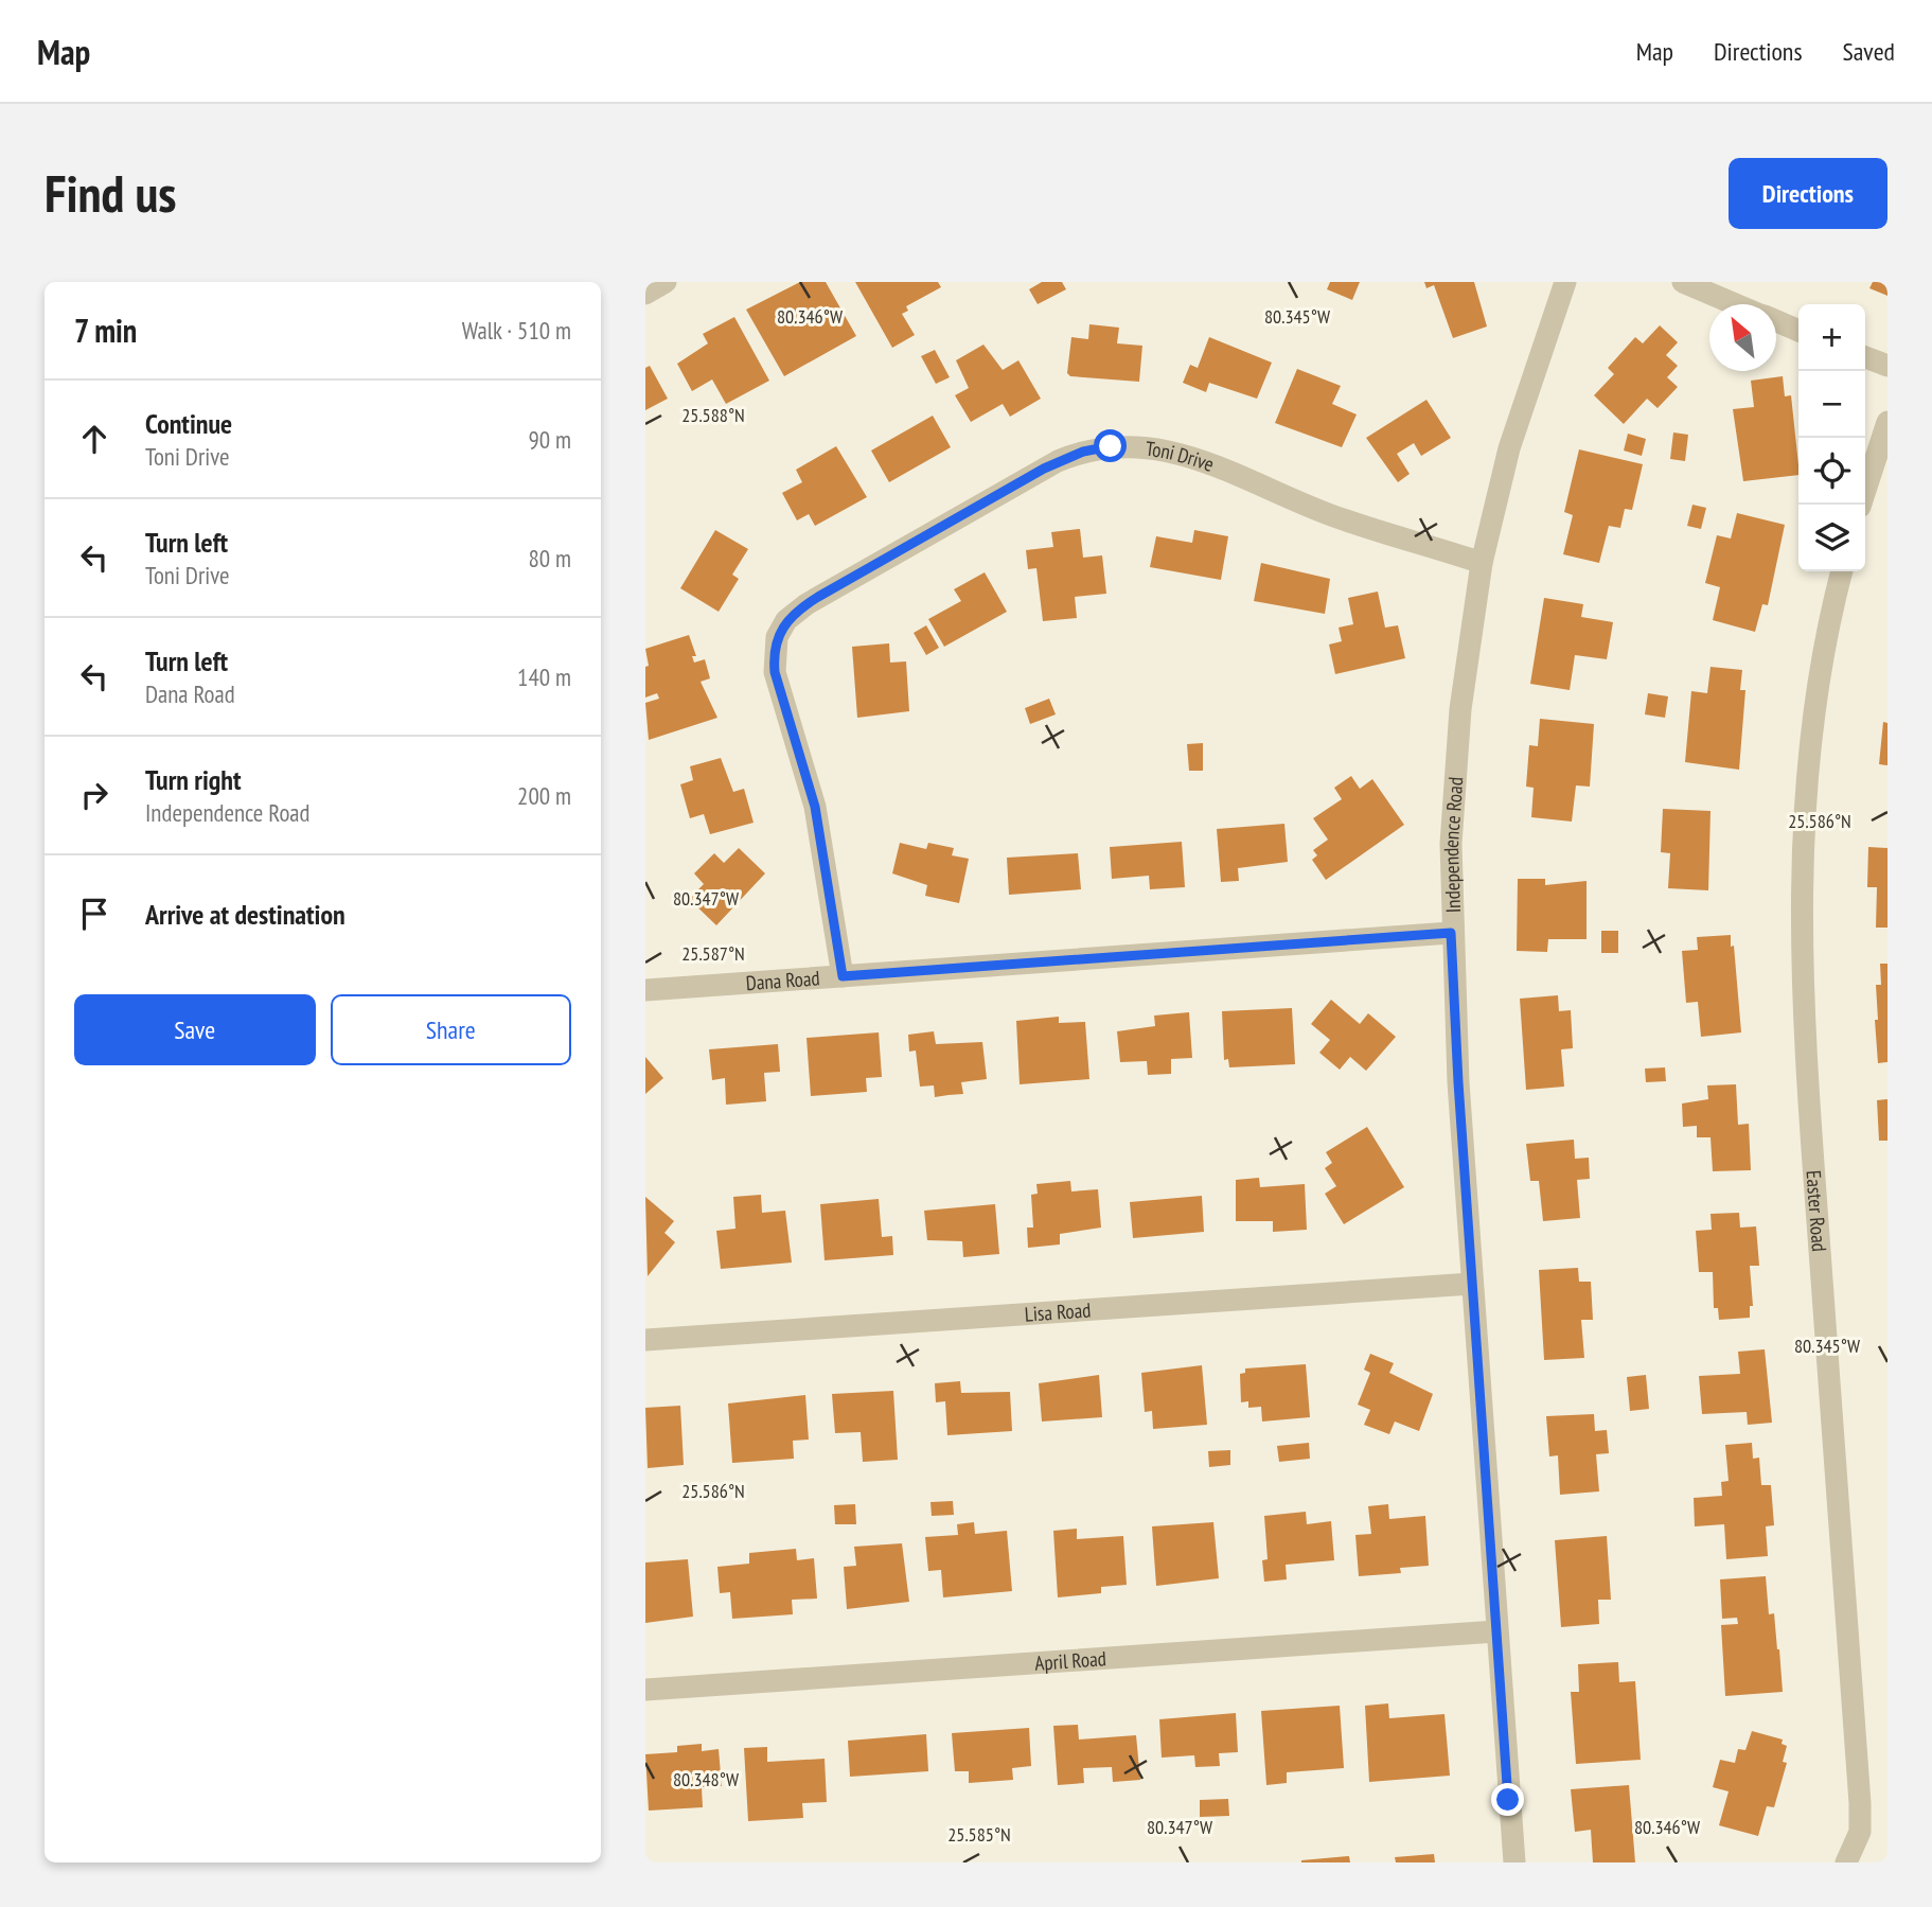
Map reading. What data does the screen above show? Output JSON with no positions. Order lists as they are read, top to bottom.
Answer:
{
  "streets": {
    "street": [
      "Toni Drive",
      "Independence Road",
      "Dana Road",
      "Easter Road",
      "Lisa Road",
      "April Road"
    ]
  },
  "crossings": [
    ["Toni Drive", "Independence Road"],
    ["Toni Drive", "Dana Road"],
    ["Independence Road", "Dana Road"],
    ["Independence Road", "Lisa Road"],
    ["Independence Road", "April Road"]
  ],
  "north": "top left",
  "page": {
    "header": "Map",
    "nav": ["Map", "Directions", "Saved"],
    "buttons": [
      "Directions",
      ["Save", "Share"]
    ],
    "title": "Find us",
    "heading": ["7 min", "Walk · 510 m"],
    "map_buttons": ["+", "−"],
    "list": [
      ["Continue", "Toni Drive", "90 m"],
      ["Turn left", "Toni Drive", "80 m"],
      ["Turn left", "Dana Road", "140 m"],
      ["Turn right", "Independence Road", "200 m"],
      "Arrive at destination"
    ]
  },
  "coordinates": [
    "80.346°W",
    "80.345°W",
    "25.588°N",
    "25.586°N",
    "80.347°W",
    "25.587°N",
    "80.348°W",
    "25.585°N"
  ]
}
